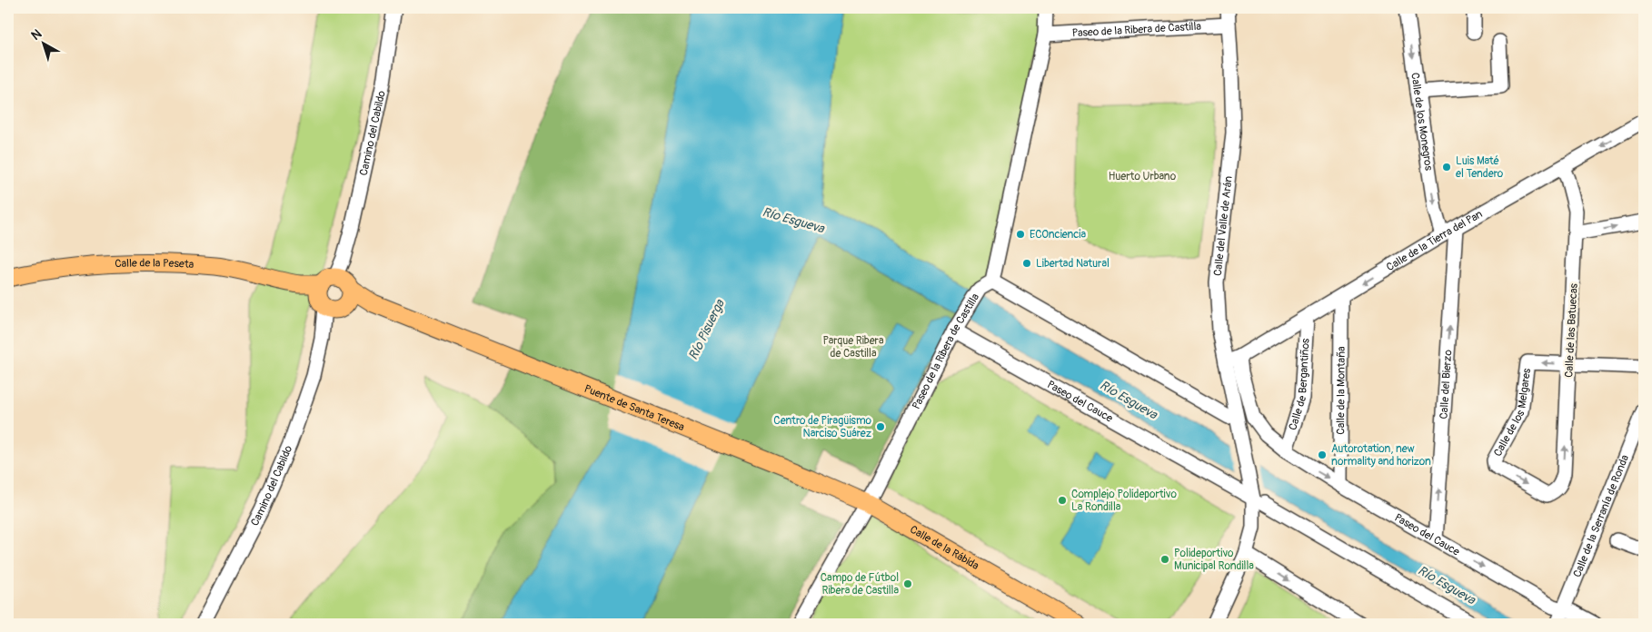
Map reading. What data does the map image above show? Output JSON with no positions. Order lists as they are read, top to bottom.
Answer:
{
  "streets": {
    "main road": ["Calle de la Peseta", "Puente de Santa Teresa", "Calle de la Rábida"],
    "street": [
      "Paseo de la Ribera de Castilla",
      "Calle de los Monegros",
      "Camino del Cabildo",
      "Calle del Valle de Arán",
      "Calle de la Tierra del Pan",
      "Calle de las Batuecas",
      "Calle de Bergantiños",
      "Calle del Bierzo",
      "Calle de la Montaña",
      "Paseo del Cauce",
      "Calle de los Melgares",
      "Calle de la Serranía de Ronda"
    ]
  },
  "crossings": [
    ["Paseo de la Ribera de Castilla", "Calle del Valle de Arán"],
    ["Paseo de la Ribera de Castilla", "Paseo del Cauce"],
    ["Paseo de la Ribera de Castilla", "Calle de la Rábida"],
    ["Calle de los Monegros", "Calle de la Tierra del Pan"],
    ["Camino del Cabildo", "Calle de la Peseta"],
    ["Camino del Cabildo", "Puente de Santa Teresa"],
    ["Calle del Valle de Arán", "Calle de la Tierra del Pan"],
    ["Calle del Valle de Arán", "Paseo del Cauce"],
    ["Calle de la Tierra del Pan", "Calle de las Batuecas"],
    ["Calle de la Tierra del Pan", "Calle de Bergantiños"],
    ["Calle de la Tierra del Pan", "Calle del Bierzo"],
    ["Calle de la Tierra del Pan", "Calle de la Montaña"],
    ["Calle de la Tierra del Pan", "Paseo del Cauce"],
    ["Calle de la Peseta", "Puente de Santa Teresa"],
    ["Calle de las Batuecas", "Calle de los Melgares"],
    ["Calle de Bergantiños", "Paseo del Cauce"],
    ["Calle del Bierzo", "Paseo del Cauce"],
    ["Calle de la Montaña", "Paseo del Cauce"],
    ["Paseo del Cauce", "Calle de la Serranía de Ronda"],
    ["Puente de Santa Teresa", "Calle de la Rábida"]
  ],
  "one_way": [
    "Calle de los Monegros",
    "Calle de la Tierra del Pan",
    "Calle de las Batuecas",
    "Calle del Bierzo"
  ],
  "water": ["Río Esgueva", "Río Pisuerga"],
  "parks": ["Huerto Urbano", "Parque Ribera de Castilla"],
  "places": [
    "Luis Maté el Tendero",
    "ECOnciencia",
    "Libertad Natural",
    "Centro de Piragüismo Narciso Suárez",
    "Autorotation, new normality and horizon",
    "Complejo Polideportivo La Rondilla",
    "Polideportivo Municipal Rondilla",
    "Campo de Fútbol Ribera de Castilla"
  ],
  "north": "top left"
}
